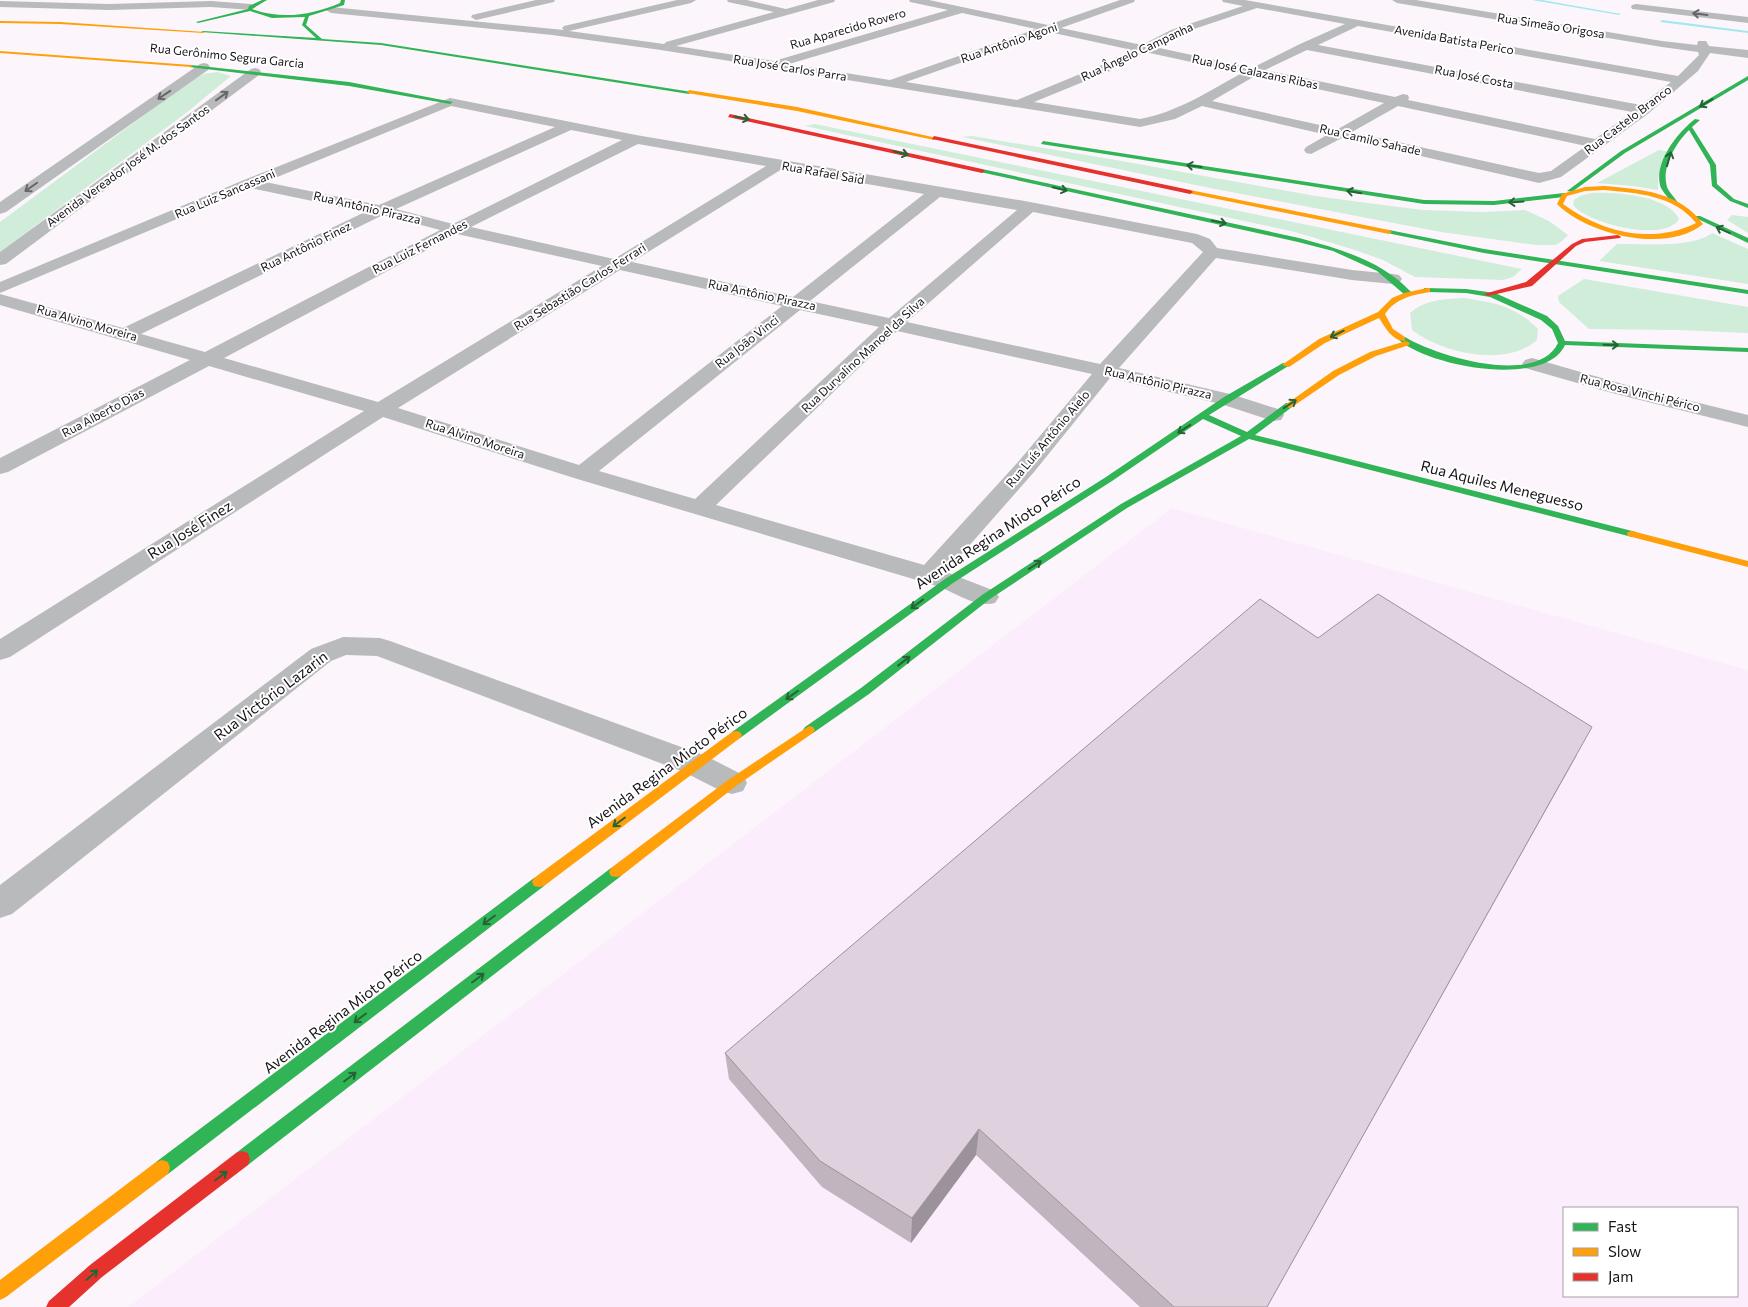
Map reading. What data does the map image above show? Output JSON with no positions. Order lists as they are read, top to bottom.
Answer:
{
  "streets": {
    "main road": ["Rua Gerônimo Segura Garcia", "Rua Aquiles Meneguesso", "Avenida Regina Mioto Périco"],
    "street": [
      "Rua Simeão Origosa",
      "Rua Aparecido Rovero",
      "Avenida Batista Perico",
      "Rua Antônio Agoni",
      "Rua Ângelo Campanha",
      "Rua José Carlos Parra",
      "Rua José Calazans Ribas",
      "Rua José Costa",
      "Rua Castelo Branco",
      "Rua Camilo Sahade",
      "Avenida Vereador José M. dos Santos",
      "Rua Rafael Said",
      "Rua Luiz Sancassani",
      "Rua Antônio Pirazza",
      "Rua Antônio Finez",
      "Rua Luiz Fernandes",
      "Rua Sebastião Carlos Ferrari",
      "Rua Alvino Moreira",
      "Rua João Vinci",
      "Rua Durvalino Manoel da Silva",
      "Rua Rosa Vinchi Périco",
      "Rua Alberto Dias",
      "Rua Luís Antônio Aielo",
      "Rua José Finez",
      "Rua Victório Lazarin"
    ]
  },
  "crossings": [
    ["Rua Simeão Origosa", "Rua Castelo Branco"],
    ["Rua Aparecido Rovero", "Rua José Carlos Parra"],
    ["Rua Aparecido Rovero", "Rua José Calazans Ribas"],
    ["Avenida Batista Perico", "Rua Ângelo Campanha"],
    ["Avenida Batista Perico", "Rua Castelo Branco"],
    ["Rua Antônio Agoni", "Rua José Carlos Parra"],
    ["Rua Antônio Agoni", "Rua José Calazans Ribas"],
    ["Rua Ângelo Campanha", "Rua José Carlos Parra"],
    ["Rua Ângelo Campanha", "Rua José Calazans Ribas"],
    ["Rua Gerônimo Segura Garcia", "Avenida Vereador José M. dos Santos"],
    ["Rua Gerônimo Segura Garcia", "Rua Rafael Said"],
    ["Rua Gerônimo Segura Garcia", "Rua Luiz Sancassani"],
    ["Rua José Carlos Parra", "Rua Camilo Sahade"],
    ["Rua José Calazans Ribas", "Rua Castelo Branco"],
    ["Rua José Costa", "Rua Castelo Branco"],
    ["Rua Castelo Branco", "Rua Camilo Sahade"],
    ["Rua Rafael Said", "Rua Luiz Sancassani"],
    ["Rua Rafael Said", "Rua Antônio Finez"],
    ["Rua Rafael Said", "Rua Luiz Fernandes"],
    ["Rua Rafael Said", "Rua Sebastião Carlos Ferrari"],
    ["Rua Rafael Said", "Rua João Vinci"],
    ["Rua Rafael Said", "Rua Durvalino Manoel da Silva"],
    ["Rua Rafael Said", "Rua Luís Antônio Aielo"],
    ["Rua Luiz Sancassani", "Rua Antônio Pirazza"],
    ["Rua Antônio Pirazza", "Rua Antônio Finez"],
    ["Rua Antônio Pirazza", "Rua Luiz Fernandes"],
    ["Rua Antônio Pirazza", "Rua Sebastião Carlos Ferrari"],
    ["Rua Antônio Pirazza", "Rua João Vinci"],
    ["Rua Antônio Pirazza", "Rua Durvalino Manoel da Silva"],
    ["Rua Antônio Pirazza", "Rua Luís Antônio Aielo"],
    ["Rua Antônio Pirazza", "Avenida Regina Mioto Périco"],
    ["Rua Antônio Finez", "Rua Alvino Moreira"],
    ["Rua Luiz Fernandes", "Rua Alvino Moreira"],
    ["Rua Luiz Fernandes", "Rua Alberto Dias"],
    ["Rua Sebastião Carlos Ferrari", "Rua Alvino Moreira"],
    ["Rua Sebastião Carlos Ferrari", "Rua José Finez"],
    ["Rua Alvino Moreira", "Rua João Vinci"],
    ["Rua Alvino Moreira", "Rua Durvalino Manoel da Silva"],
    ["Rua Alvino Moreira", "Rua Alberto Dias"],
    ["Rua Alvino Moreira", "Rua Luís Antônio Aielo"],
    ["Rua Alvino Moreira", "Rua José Finez"],
    ["Rua Alvino Moreira", "Avenida Regina Mioto Périco"],
    ["Rua Luís Antônio Aielo", "Avenida Regina Mioto Périco"],
    ["Rua Aquiles Meneguesso", "Avenida Regina Mioto Périco"],
    ["Avenida Regina Mioto Périco", "Rua Victório Lazarin"]
  ],
  "legend": ["Fast", "Slow", "Jam"]
}
